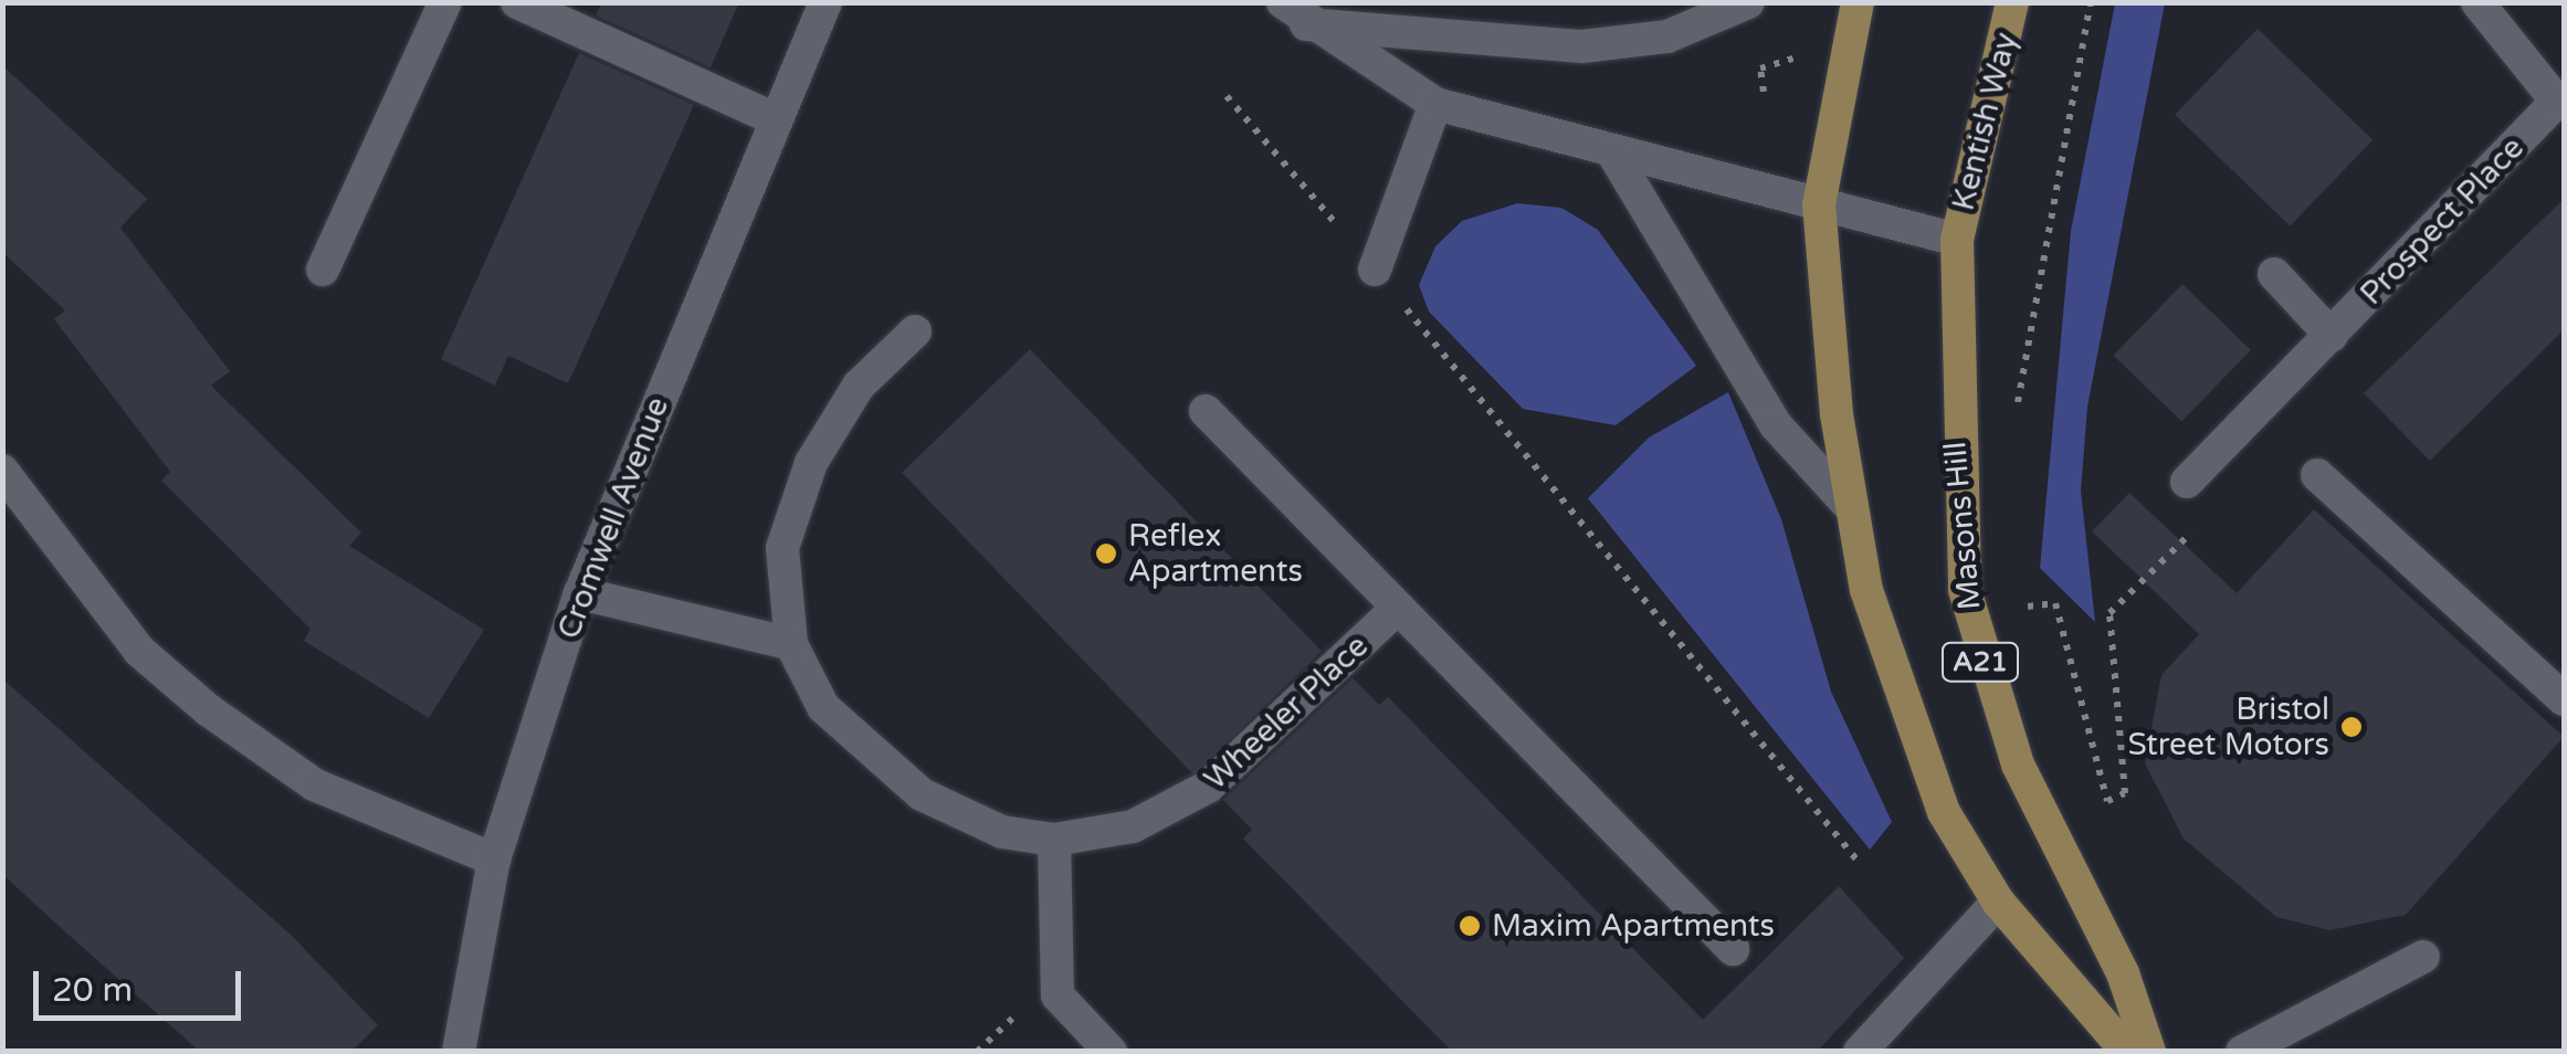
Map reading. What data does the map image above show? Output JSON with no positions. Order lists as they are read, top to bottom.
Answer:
{
  "streets": {
    "main road": ["Kentish Way", "Masons Hill", "A21"],
    "street": ["Prospect Place", "Cromwell Avenue", "Wheeler Place"]
  },
  "crossings": [
    ["Kentish Way", "Masons Hill"]
  ],
  "places": ["Reflex Apartments", "Bristol Street Motors", "Maxim Apartments"],
  "scale_bar": "20 m"
}
